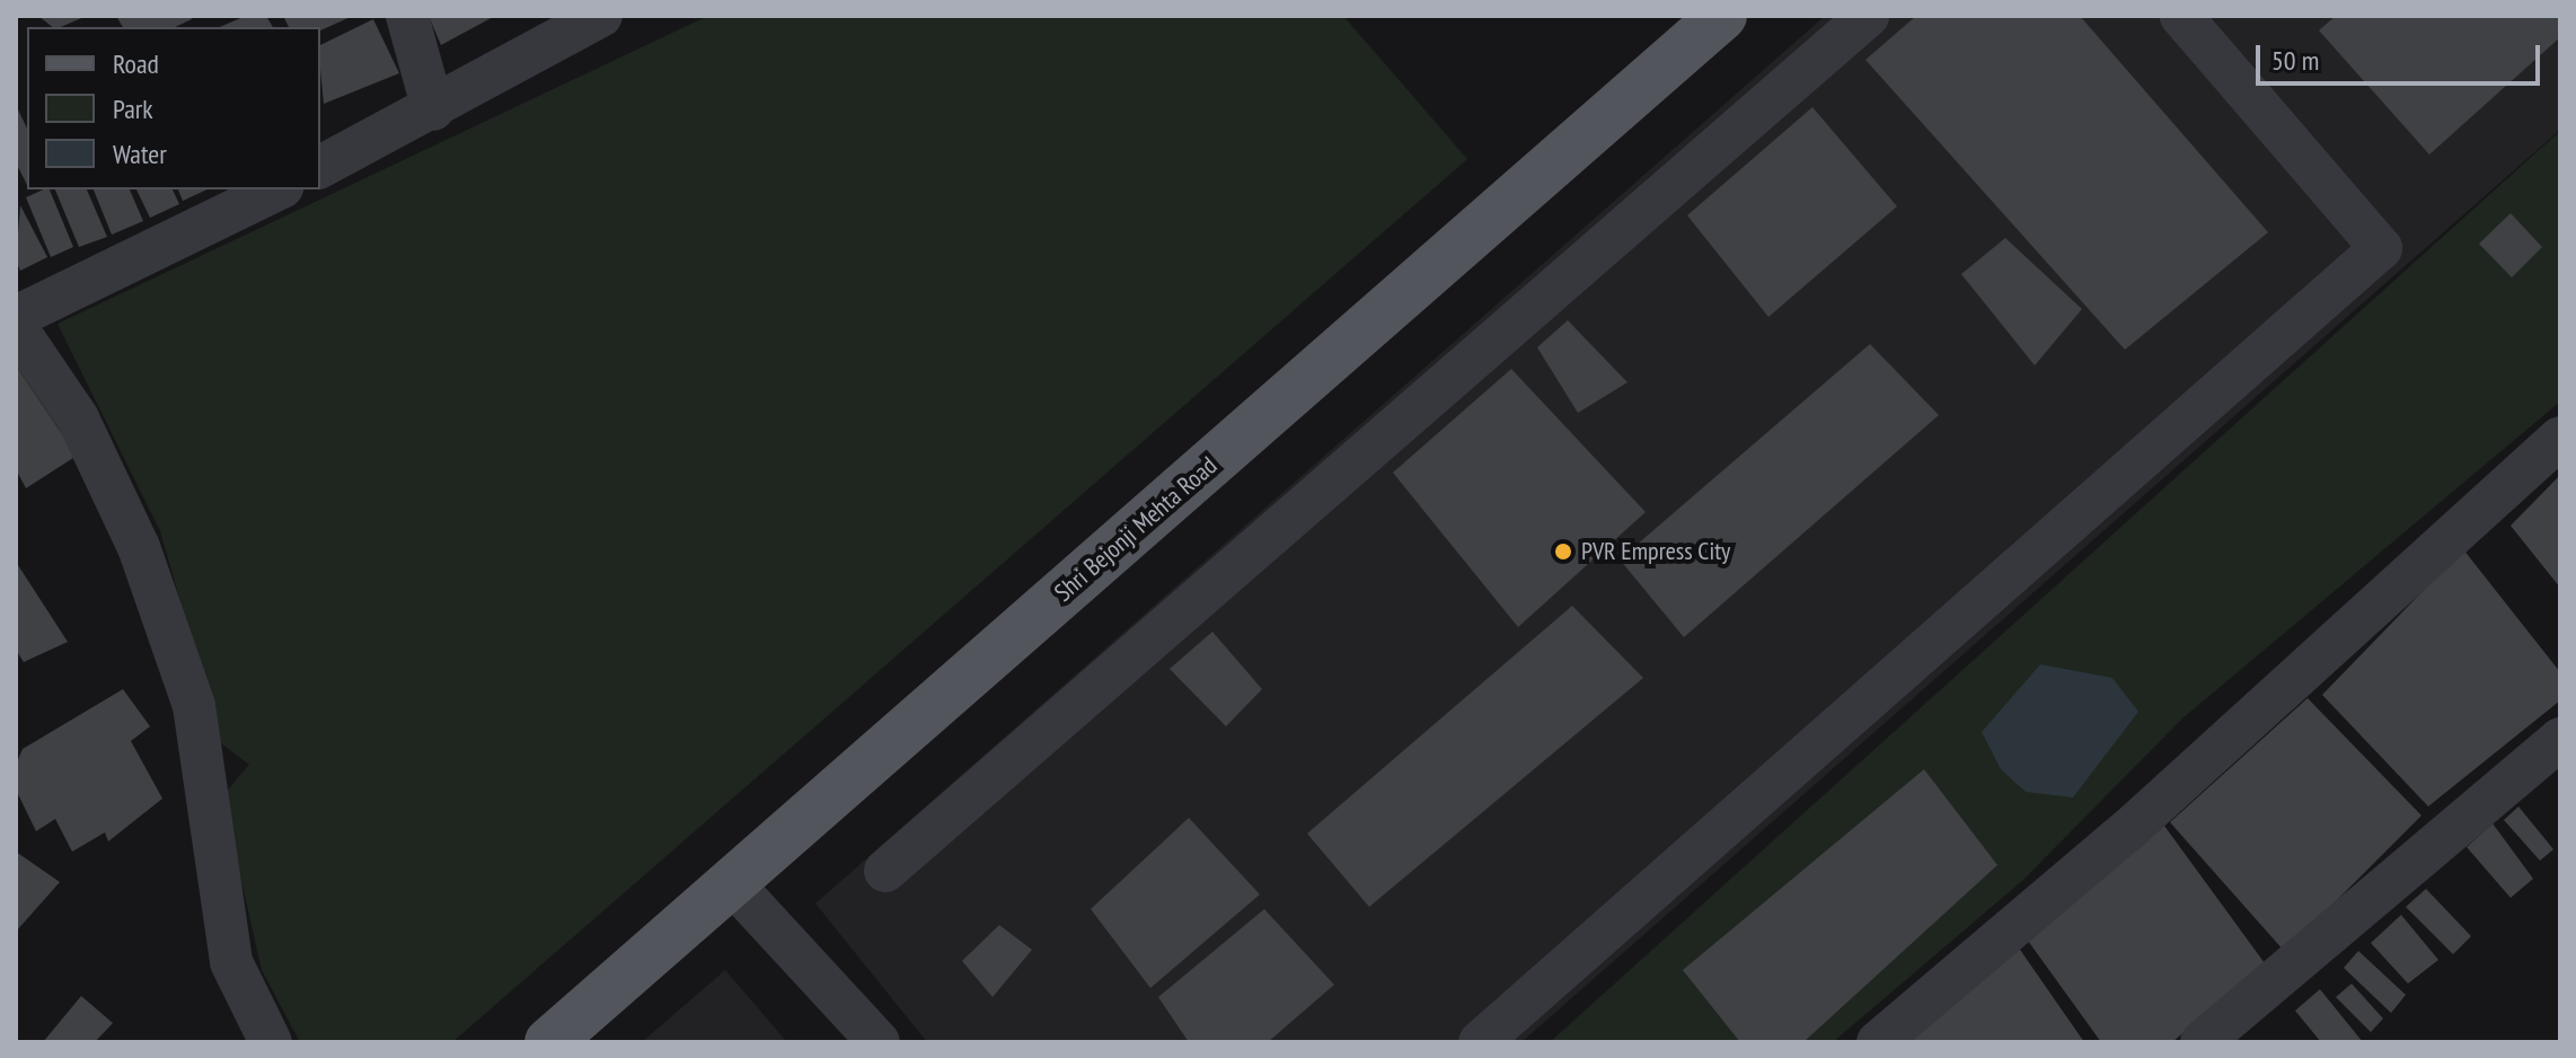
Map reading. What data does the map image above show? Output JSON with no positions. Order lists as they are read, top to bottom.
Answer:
{
  "streets": {
    "main road": ["Shri Bejonji Mehta Road"]
  },
  "places": ["PVR Empress City"],
  "legend": ["Road", "Park", "Water"],
  "scale_bar": "50 m"
}
